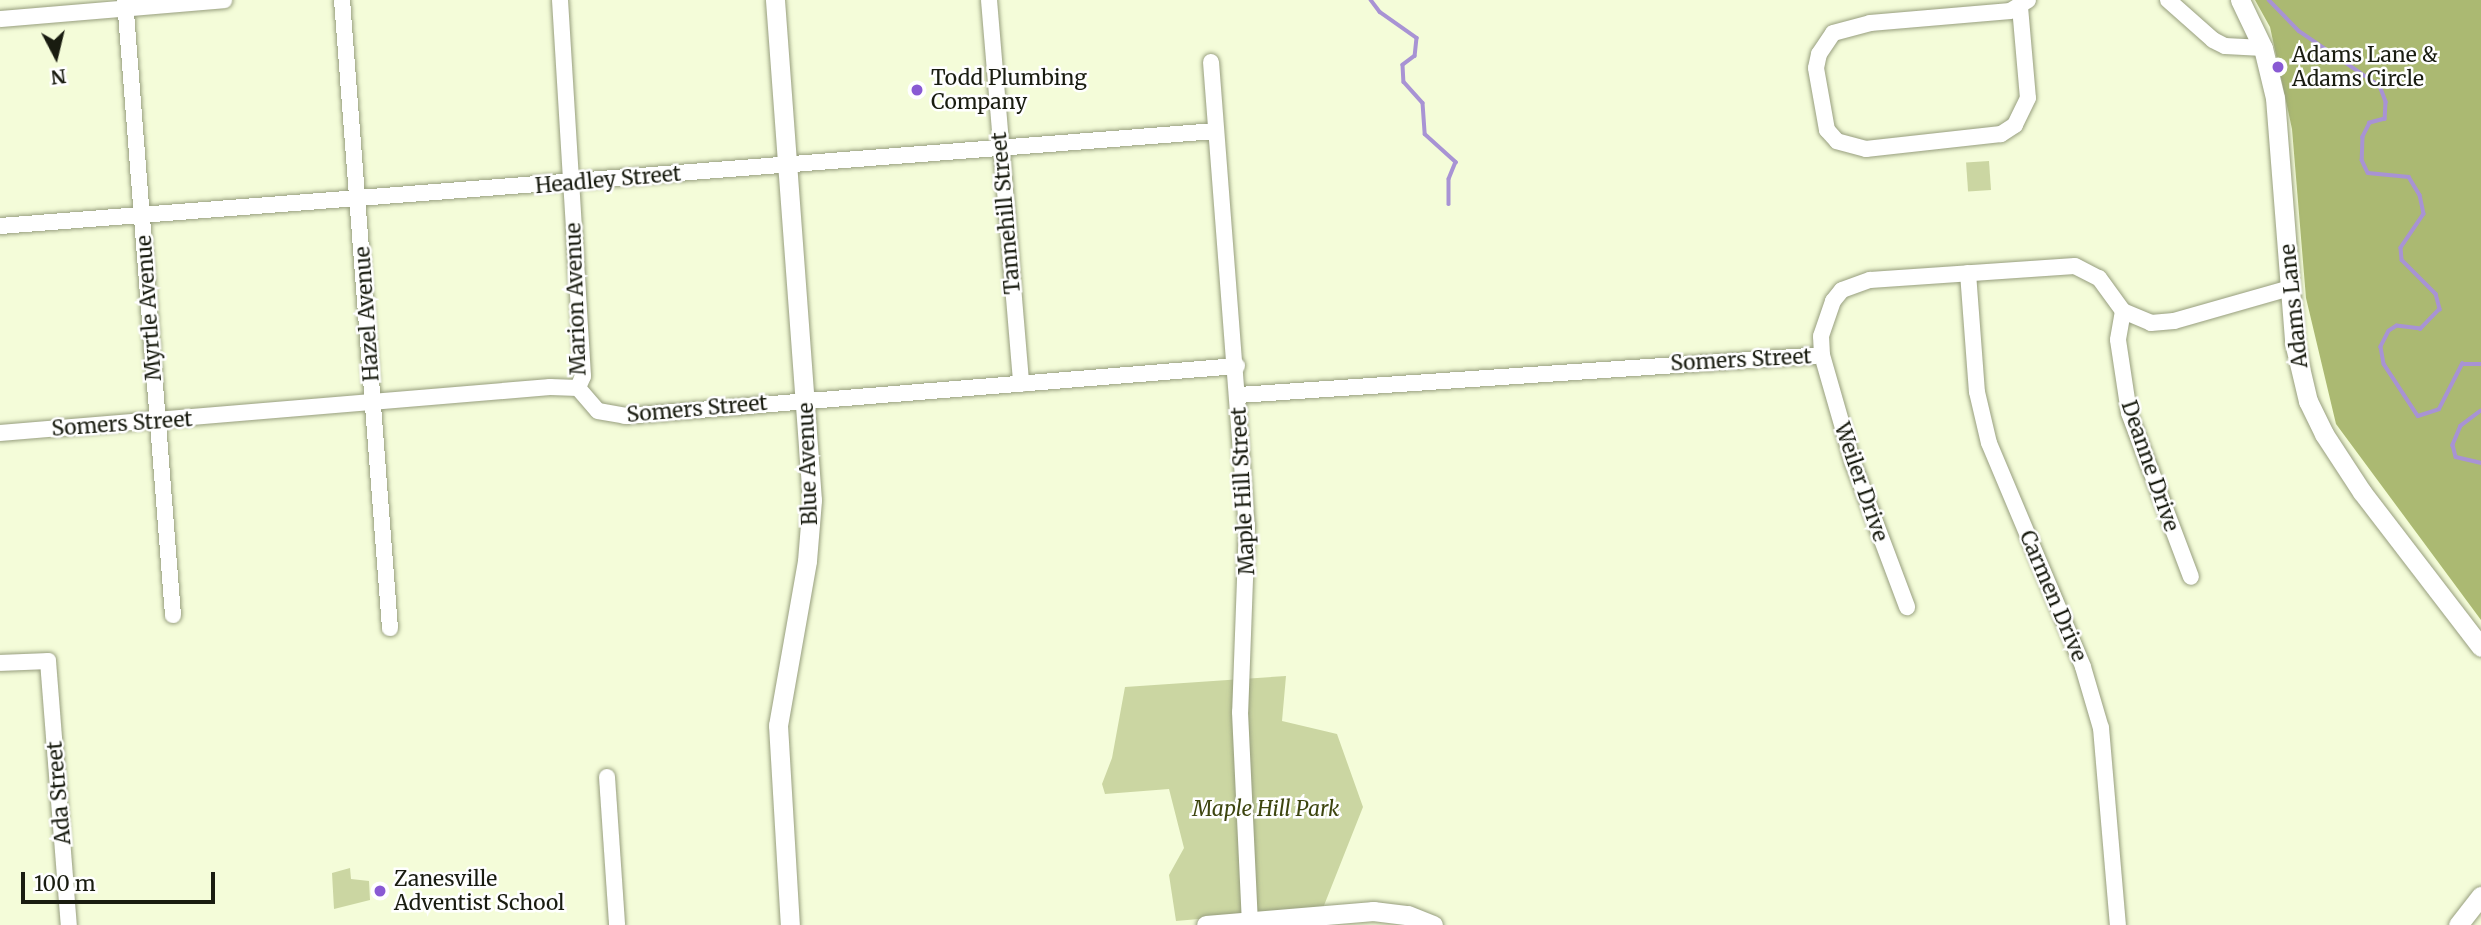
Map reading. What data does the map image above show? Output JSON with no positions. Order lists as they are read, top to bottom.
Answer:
{
  "streets": {
    "street": [
      "Headley Street",
      "Tannehill Street",
      "Marion Avenue",
      "Adams Lane",
      "Myrtle Avenue",
      "Hazel Avenue",
      "Somers Street",
      "Blue Avenue",
      "Deanne Drive",
      "Weiler Drive",
      "Maple Hill Street",
      "Carmen Drive",
      "Ada Street"
    ]
  },
  "crossings": [
    ["Headley Street", "Tannehill Street"],
    ["Headley Street", "Marion Avenue"],
    ["Headley Street", "Myrtle Avenue"],
    ["Headley Street", "Hazel Avenue"],
    ["Headley Street", "Blue Avenue"],
    ["Headley Street", "Maple Hill Street"],
    ["Tannehill Street", "Somers Street"],
    ["Marion Avenue", "Somers Street"],
    ["Myrtle Avenue", "Somers Street"],
    ["Hazel Avenue", "Somers Street"],
    ["Somers Street", "Blue Avenue"],
    ["Somers Street", "Deanne Drive"],
    ["Somers Street", "Weiler Drive"],
    ["Somers Street", "Maple Hill Street"],
    ["Somers Street", "Carmen Drive"]
  ],
  "parks": ["Maple Hill Park"],
  "places": ["Adams Lane & Adams Circle", "Todd Plumbing Company", "Zanesville Adventist School"],
  "scale_bar": "100 m",
  "north": "bottom"
}
